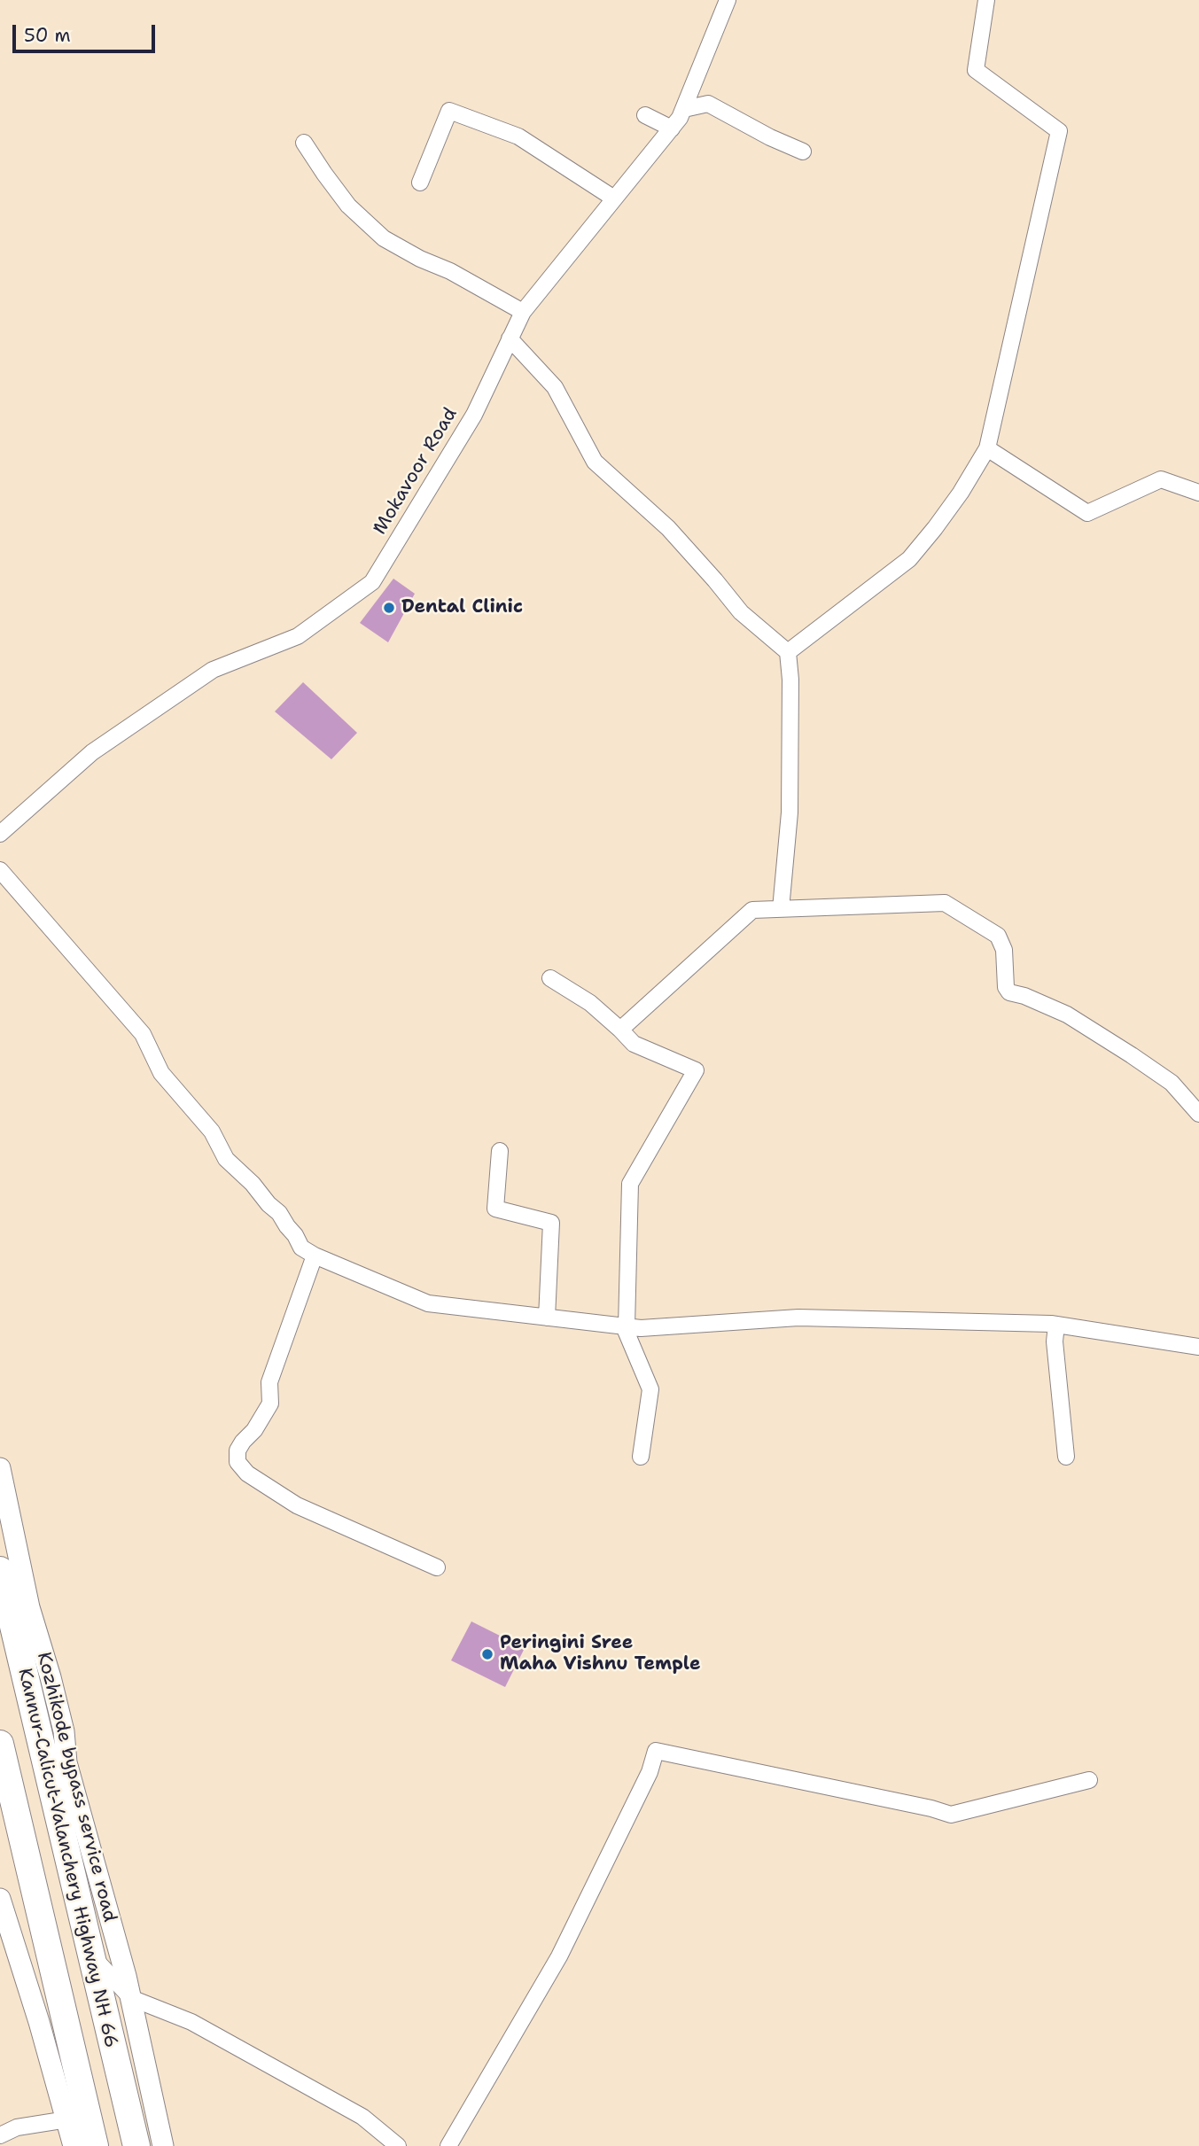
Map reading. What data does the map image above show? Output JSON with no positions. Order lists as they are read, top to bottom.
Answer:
{
  "streets": {
    "highway": ["Kannur-Calicut-Valanchery Highway NH 66"],
    "street": ["Mokavoor Road", "Kozhikode bypass service road"]
  },
  "places": ["Dental Clinic", "Peringini Sree Maha Vishnu Temple"],
  "scale_bar": "50 m"
}
